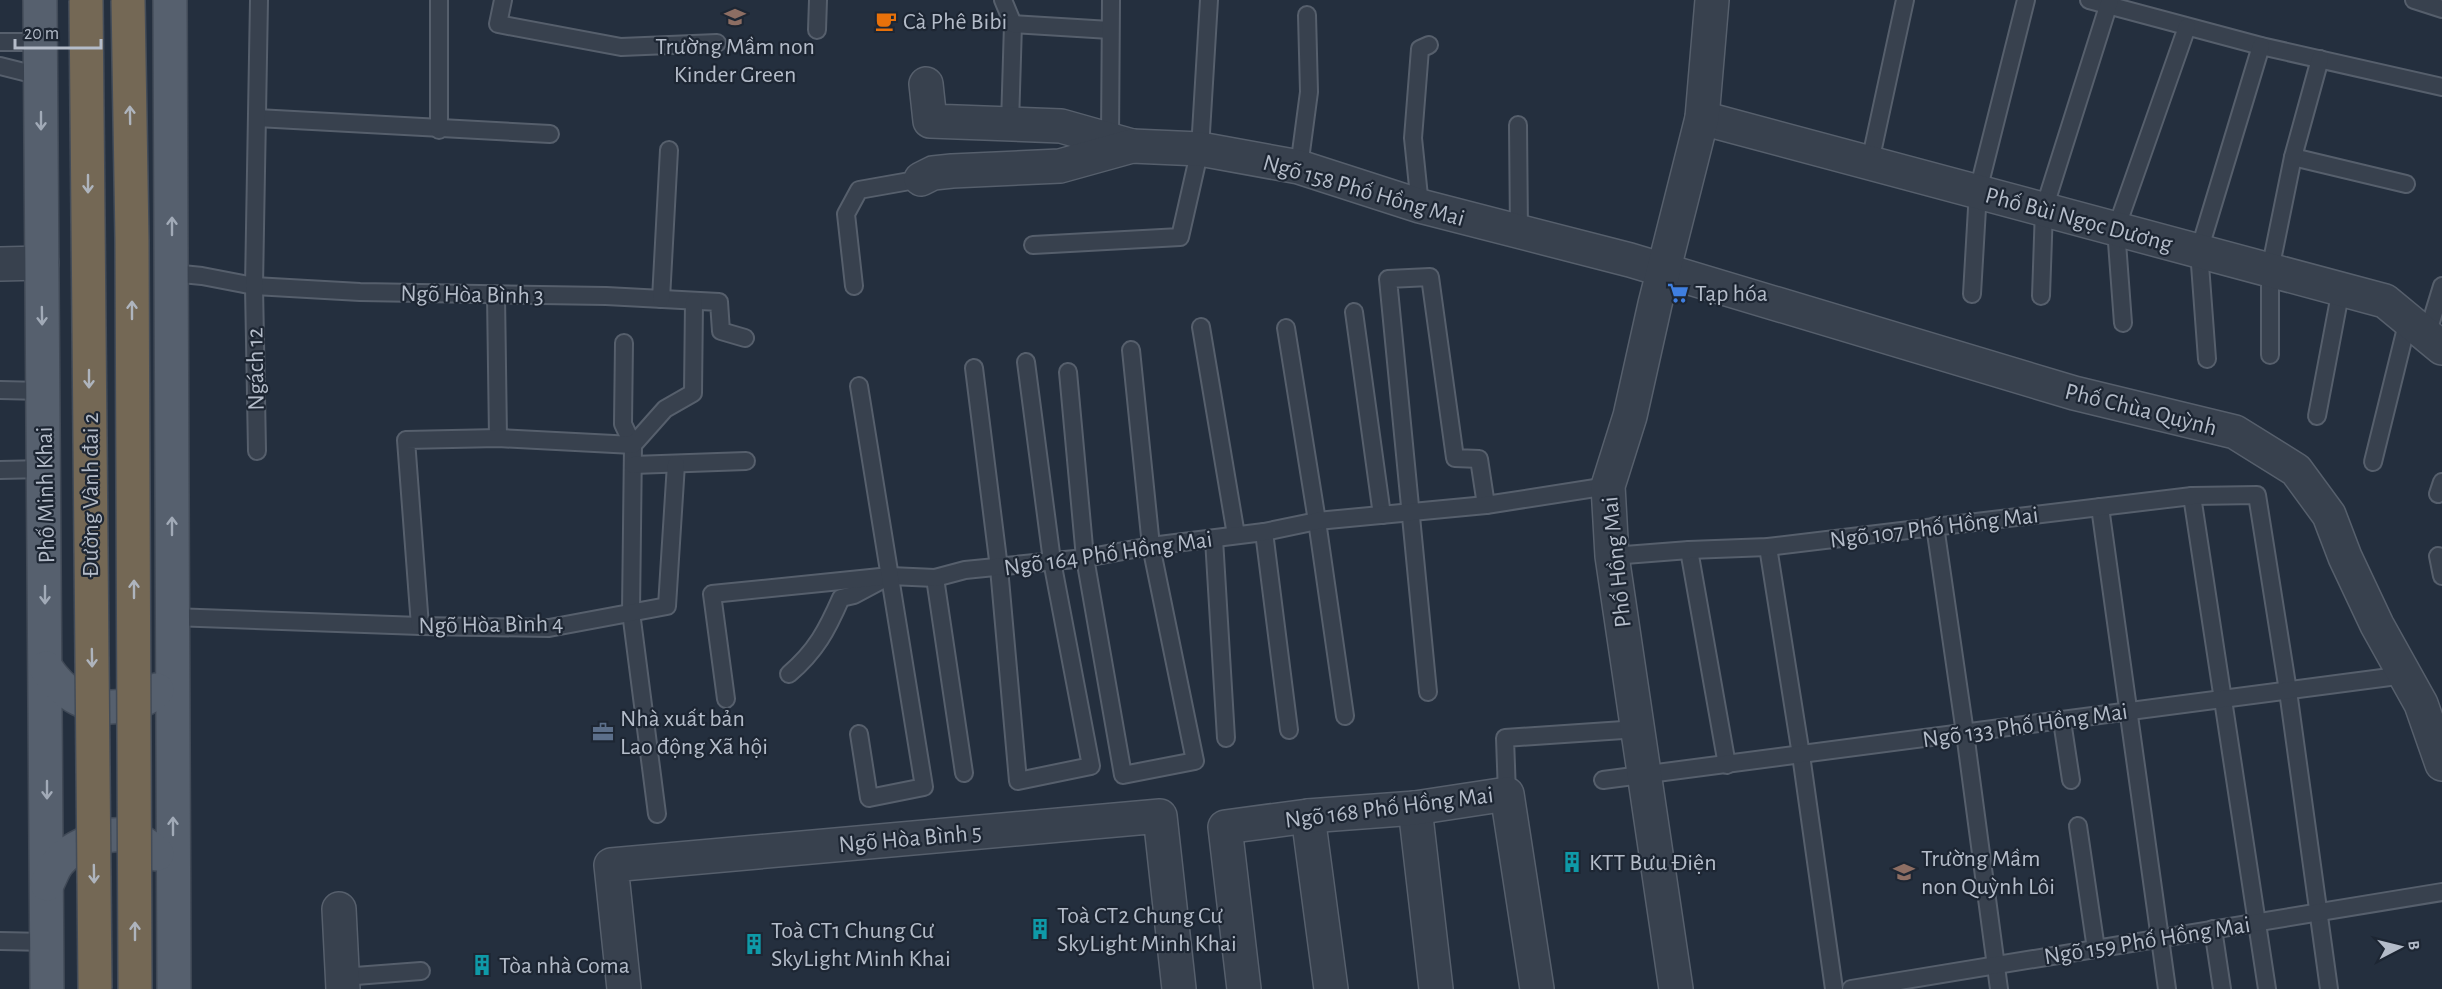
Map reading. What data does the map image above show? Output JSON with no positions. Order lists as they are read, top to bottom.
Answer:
{
  "streets": {
    "highway": ["Đường Vành đai 2"],
    "main road": ["Phố Minh Khai"],
    "street": [
      "Ngõ 158 Phố Hồng Mai",
      "Phố Bùi Ngọc Dương",
      "Phố Chùa Quỳnh",
      "Phố Hồng Mai",
      "Ngõ 168 Phố Hồng Mai",
      "Ngõ Hòa Bình 5"
    ],
    "lane": [
      "Ngõ Hòa Bình 3",
      "Ngách 12",
      "Ngõ 107 Phố Hồng Mai",
      "Ngõ 164 Phố Hồng Mai",
      "Ngõ Hòa Bình 4",
      "Ngõ 133 Phố Hồng Mai",
      "Ngõ 159 Phố Hồng Mai"
    ]
  },
  "crossings": [
    ["Ngõ 158 Phố Hồng Mai", "Phố Chùa Quỳnh"],
    ["Ngõ 158 Phố Hồng Mai", "Phố Hồng Mai"],
    ["Phố Bùi Ngọc Dương", "Phố Hồng Mai"],
    ["Ngõ Hòa Bình 3", "Ngách 12"],
    ["Phố Chùa Quỳnh", "Phố Hồng Mai"],
    ["Phố Chùa Quỳnh", "Ngõ 133 Phố Hồng Mai"],
    ["Ngõ 107 Phố Hồng Mai", "Phố Hồng Mai"],
    ["Ngõ 107 Phố Hồng Mai", "Ngõ 133 Phố Hồng Mai"],
    ["Ngõ 164 Phố Hồng Mai", "Phố Hồng Mai"],
    ["Phố Hồng Mai", "Ngõ 133 Phố Hồng Mai"],
    ["Phố Hồng Mai", "Ngõ 168 Phố Hồng Mai"]
  ],
  "places": {
    "school or university": ["Trường Mầm non Kinder Green", "Trường Mầm non Quỳnh Lôi"],
    "cafe": ["Cà Phê Bibi"],
    "supermarket": ["Tạp hóa"],
    "office": ["Nhà xuất bản Lao động Xã hội"],
    "building": [
      "KTT Bưu Điện",
      "Toà CT2 Chung Cư SkyLight Minh Khai",
      "Toà CT1 Chung Cư SkyLight Minh Khai",
      "Tòa nhà Coma"
    ]
  },
  "scale_bar": "20 m",
  "north": "right"
}
